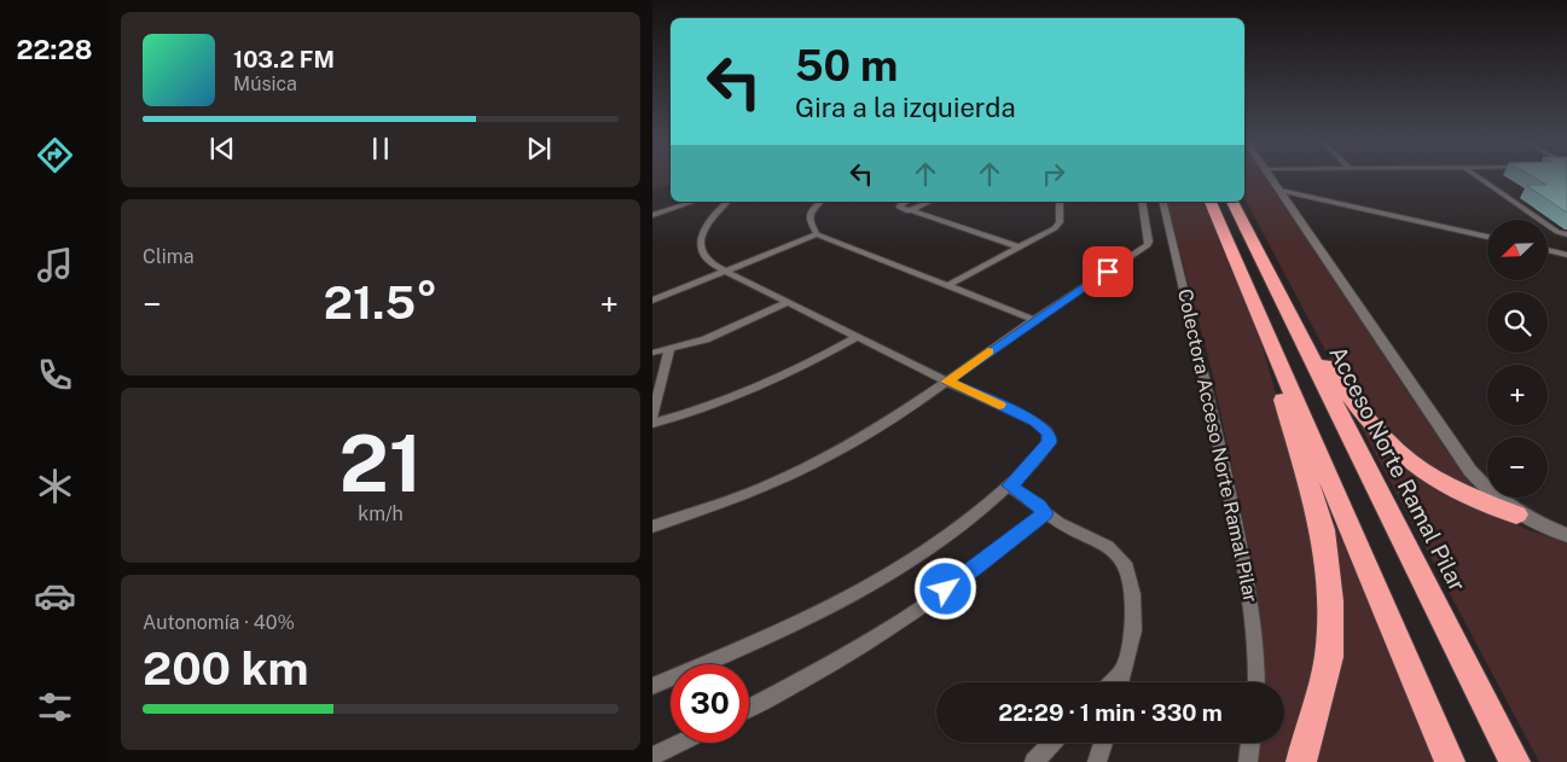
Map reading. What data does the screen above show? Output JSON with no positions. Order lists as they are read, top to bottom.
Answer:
{
  "streets": {
    "highway": ["Acceso Norte Ramal Pilar"],
    "street": ["Colectora Acceso Norte Ramal Pilar"]
  },
  "north": "bottom left",
  "page": {
    "tabs": "22:28",
    "turn": ["50 m", "Gira a la izquierda"],
    "song": ["103.2 FM", "Música"],
    "tile": [
      "Clima",
      ["21", "km/h"],
      ["Autonomía · 40%", "200 km"]
    ],
    "map_buttons": ["+", "−"],
    "heat": ["−", "21.5°", "+"],
    "limit": "30",
    "trip": "22:29 · 1 min · 330 m"
  }
}
